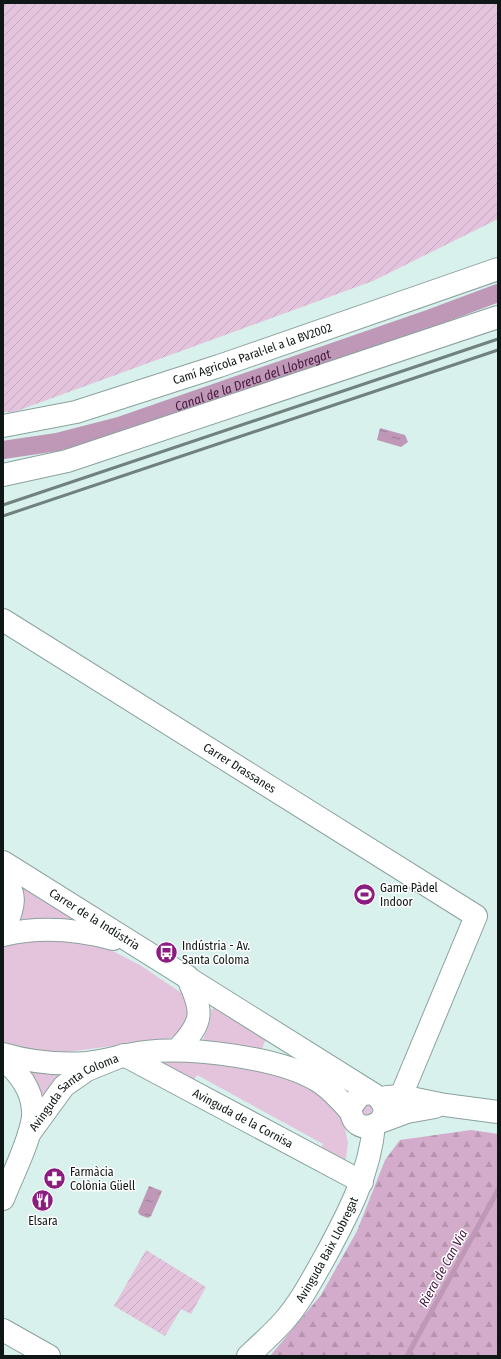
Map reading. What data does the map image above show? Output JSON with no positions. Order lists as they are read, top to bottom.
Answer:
{
  "streets": {
    "street": [
      "Camí Agricola Paral·lel a la BV2002",
      "Carrer Drassanes",
      "Carrer de la Indústria",
      "Avinguda Santa Coloma",
      "Avinguda de la Cornisa",
      "Avinguda Baix Llobregat"
    ]
  },
  "crossings": [
    ["Carrer de la Indústria", "Avinguda Baix Llobregat"],
    ["Avinguda Santa Coloma", "Avinguda de la Cornisa"],
    ["Avinguda de la Cornisa", "Avinguda Baix Llobregat"]
  ],
  "water": ["Canal de la Dreta del Llobregat", "Riera de Can Via"],
  "places": {
    "sports": ["Game Pàdel Indoor"],
    "bus stop": ["Indústria - Av. Santa Coloma"],
    "pharmacy": ["Farmàcia Colònia Güell"],
    "restaurant": ["Elsara"]
  }
}
